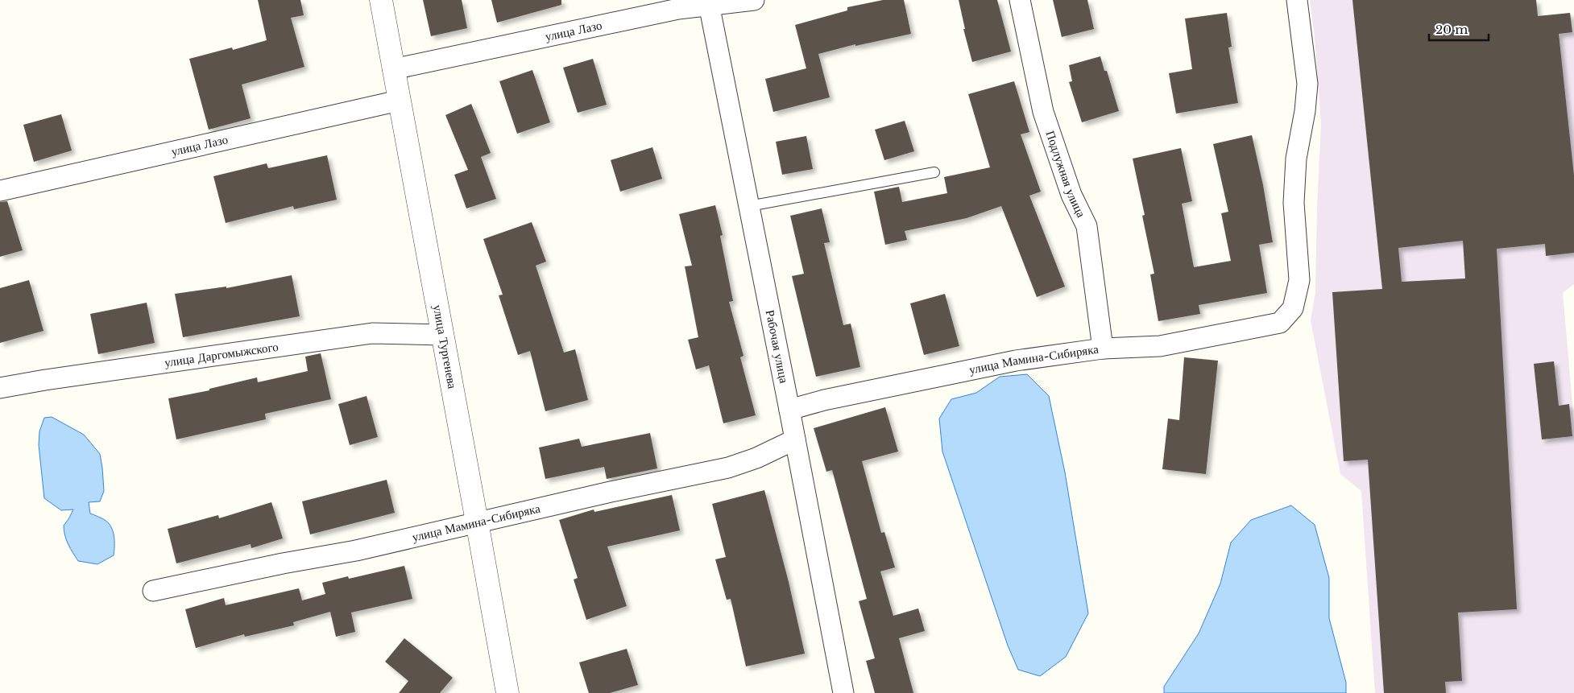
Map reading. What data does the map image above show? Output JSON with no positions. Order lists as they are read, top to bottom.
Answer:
{
  "streets": {
    "street": [
      "улица Лазо",
      "Подлужная улица",
      "улица Тургенева",
      "Рабочая улица",
      "улица Даргомыжского",
      "улица Мамина-Сибиряка"
    ]
  },
  "crossings": [
    ["улица Лазо", "улица Тургенева"],
    ["улица Лазо", "Рабочая улица"],
    ["Подлужная улица", "улица Мамина-Сибиряка"],
    ["улица Тургенева", "улица Даргомыжского"],
    ["улица Тургенева", "улица Мамина-Сибиряка"],
    ["Рабочая улица", "улица Мамина-Сибиряка"]
  ],
  "scale_bar": "20 m"
}
